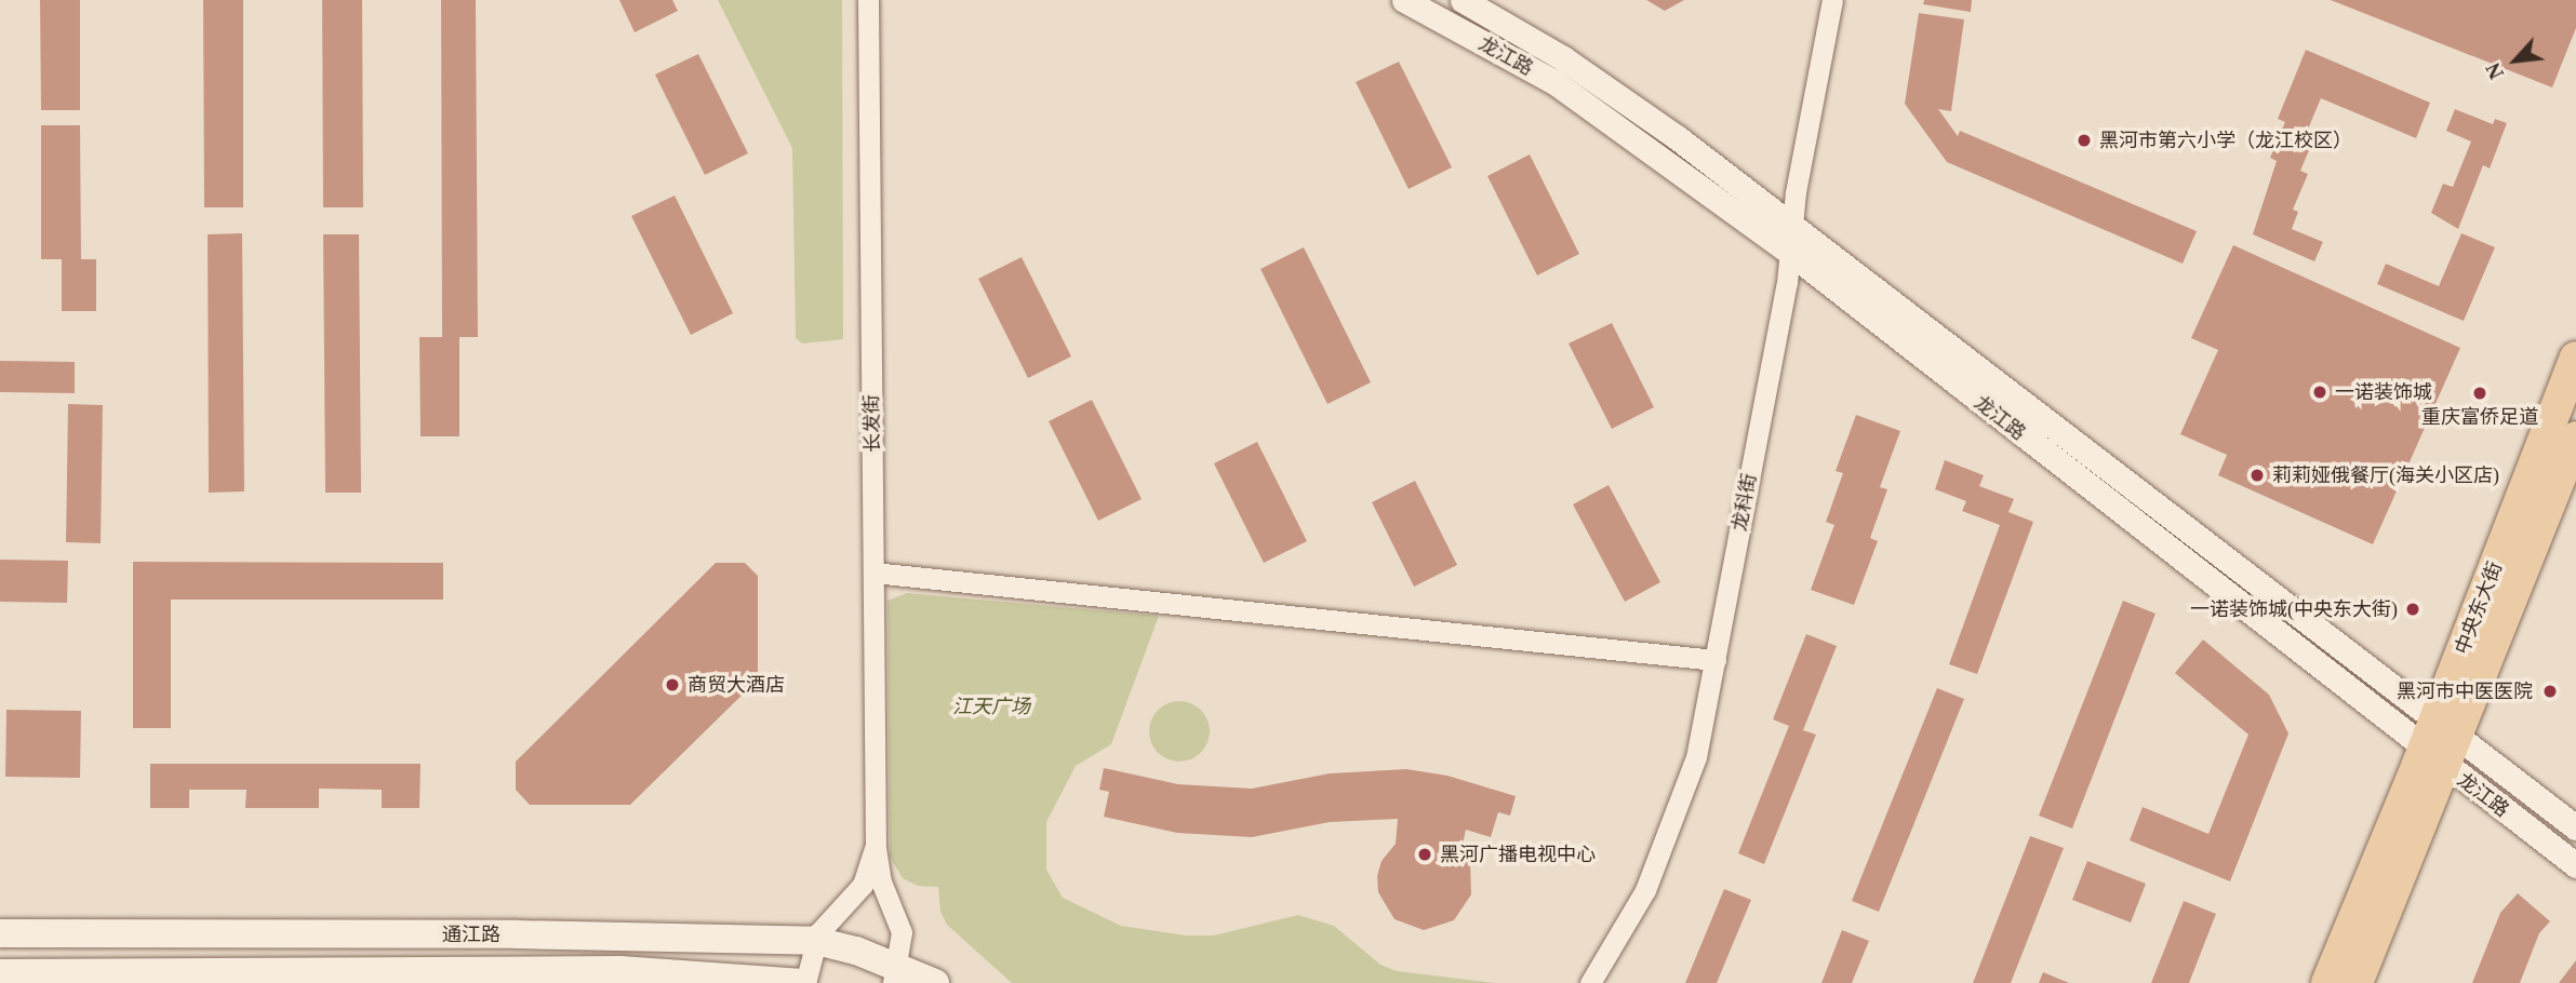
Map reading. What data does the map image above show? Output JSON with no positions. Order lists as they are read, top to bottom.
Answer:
{
  "streets": {
    "main road": ["中央东大街", "通江路"],
    "street": ["龙江路", "长发街", "龙科街"]
  },
  "crossings": [
    ["龙江路", "龙科街"],
    ["龙江路", "中央东大街"],
    ["长发街", "通江路"]
  ],
  "parks": ["江天广场"],
  "places": [
    "黑河市第六小学（龙江校区）",
    "一诺装饰城",
    "重庆富侨足道",
    "莉莉娅俄餐厅(海关小区店)",
    "一诺装饰城(中央东大街)",
    "商贸大酒店",
    "黑河市中医医院",
    "黑河广播电视中心"
  ],
  "north": "bottom left"
}
